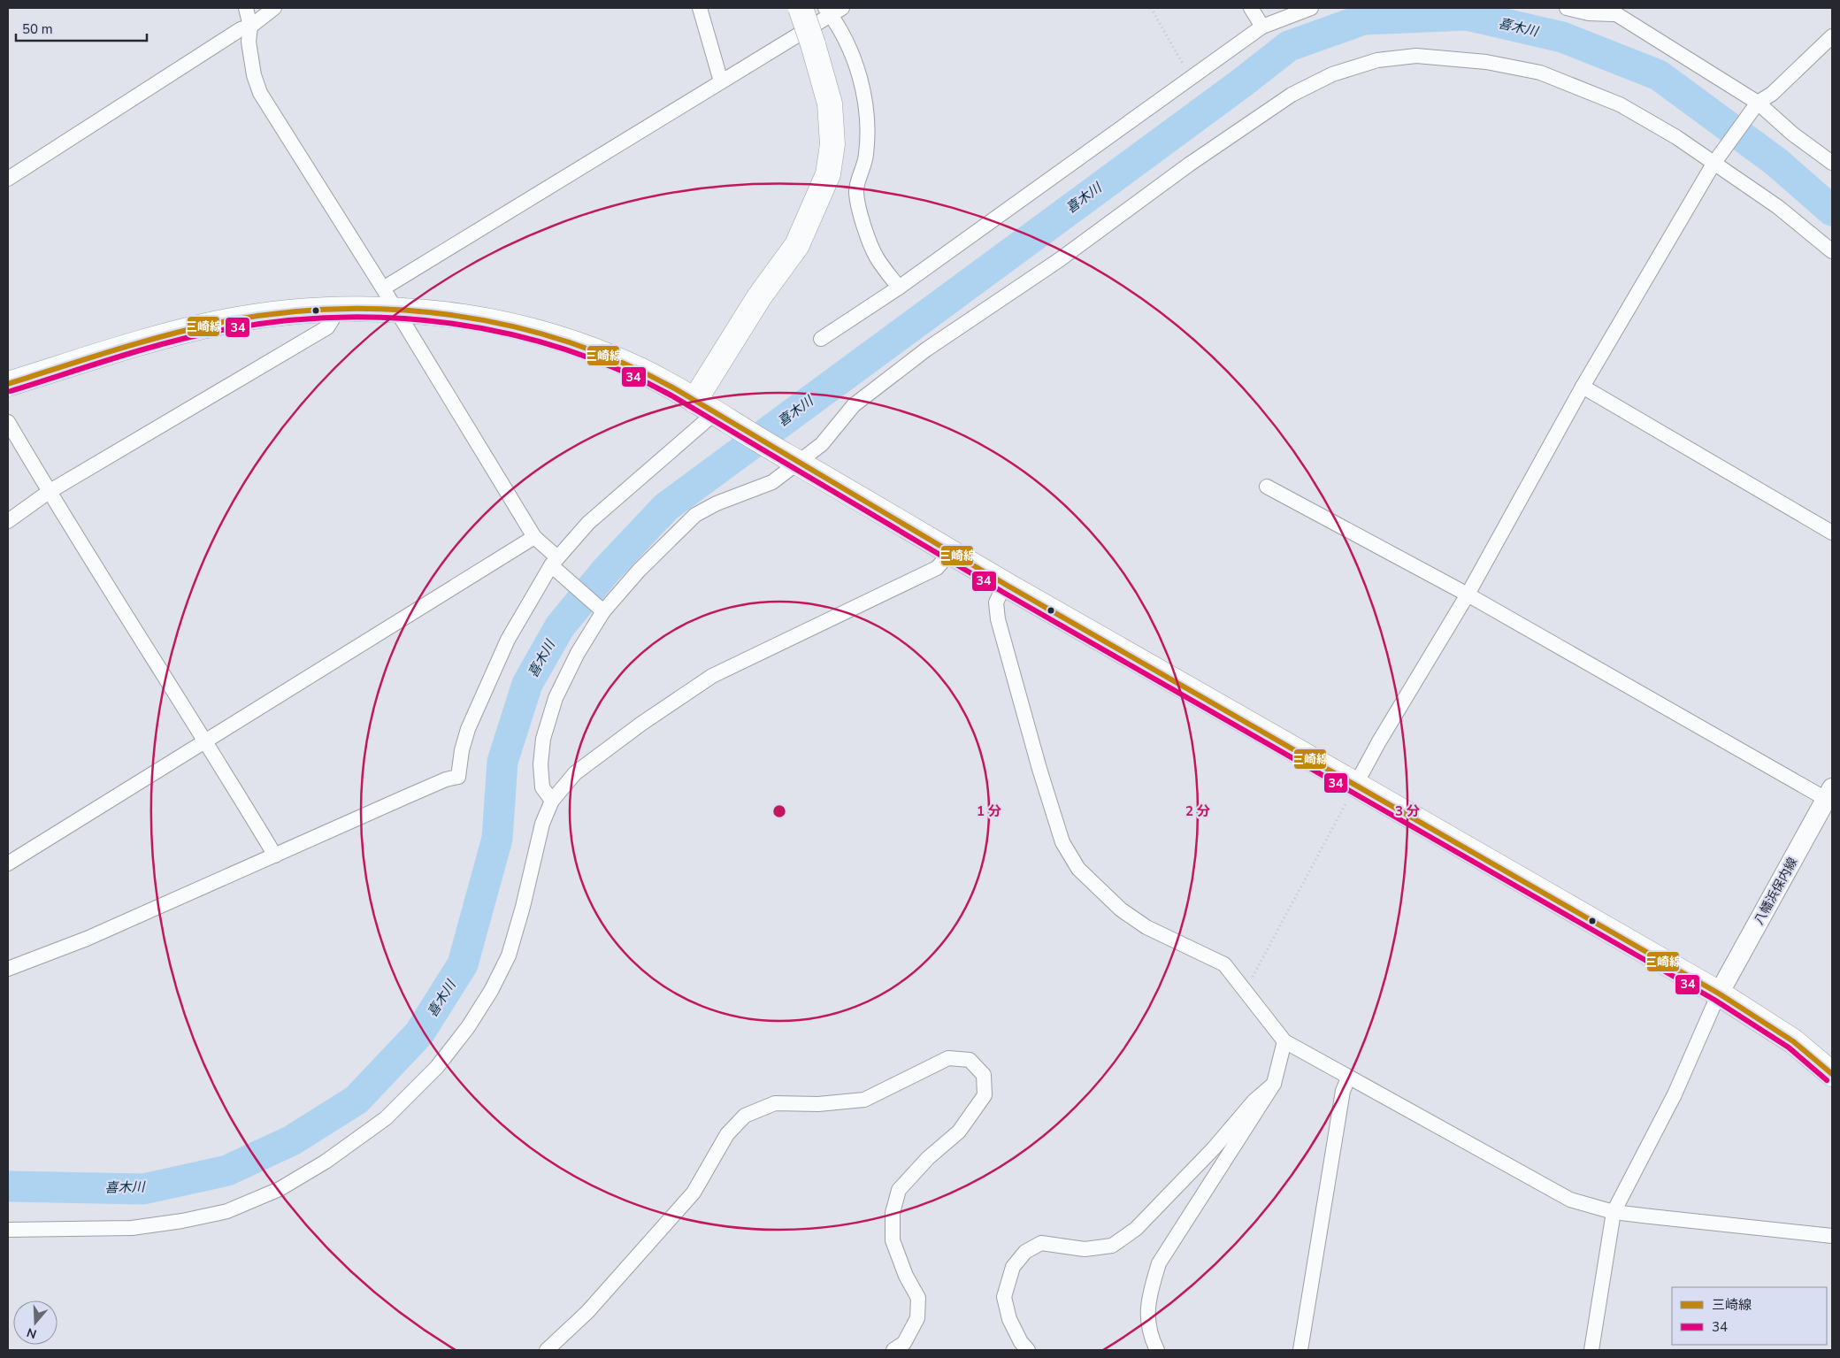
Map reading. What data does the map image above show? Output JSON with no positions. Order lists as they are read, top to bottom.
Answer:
{
  "streets": {
    "main road": ["八幡浜保内線"]
  },
  "water": ["喜木川"],
  "lines": ["transit line 三崎線", "transit line 34"],
  "legend": ["三崎線", "34"],
  "scale_bar": "50 m",
  "north": "bottom",
  "rings": ["1 分", "2 分", "3 分"]
}
